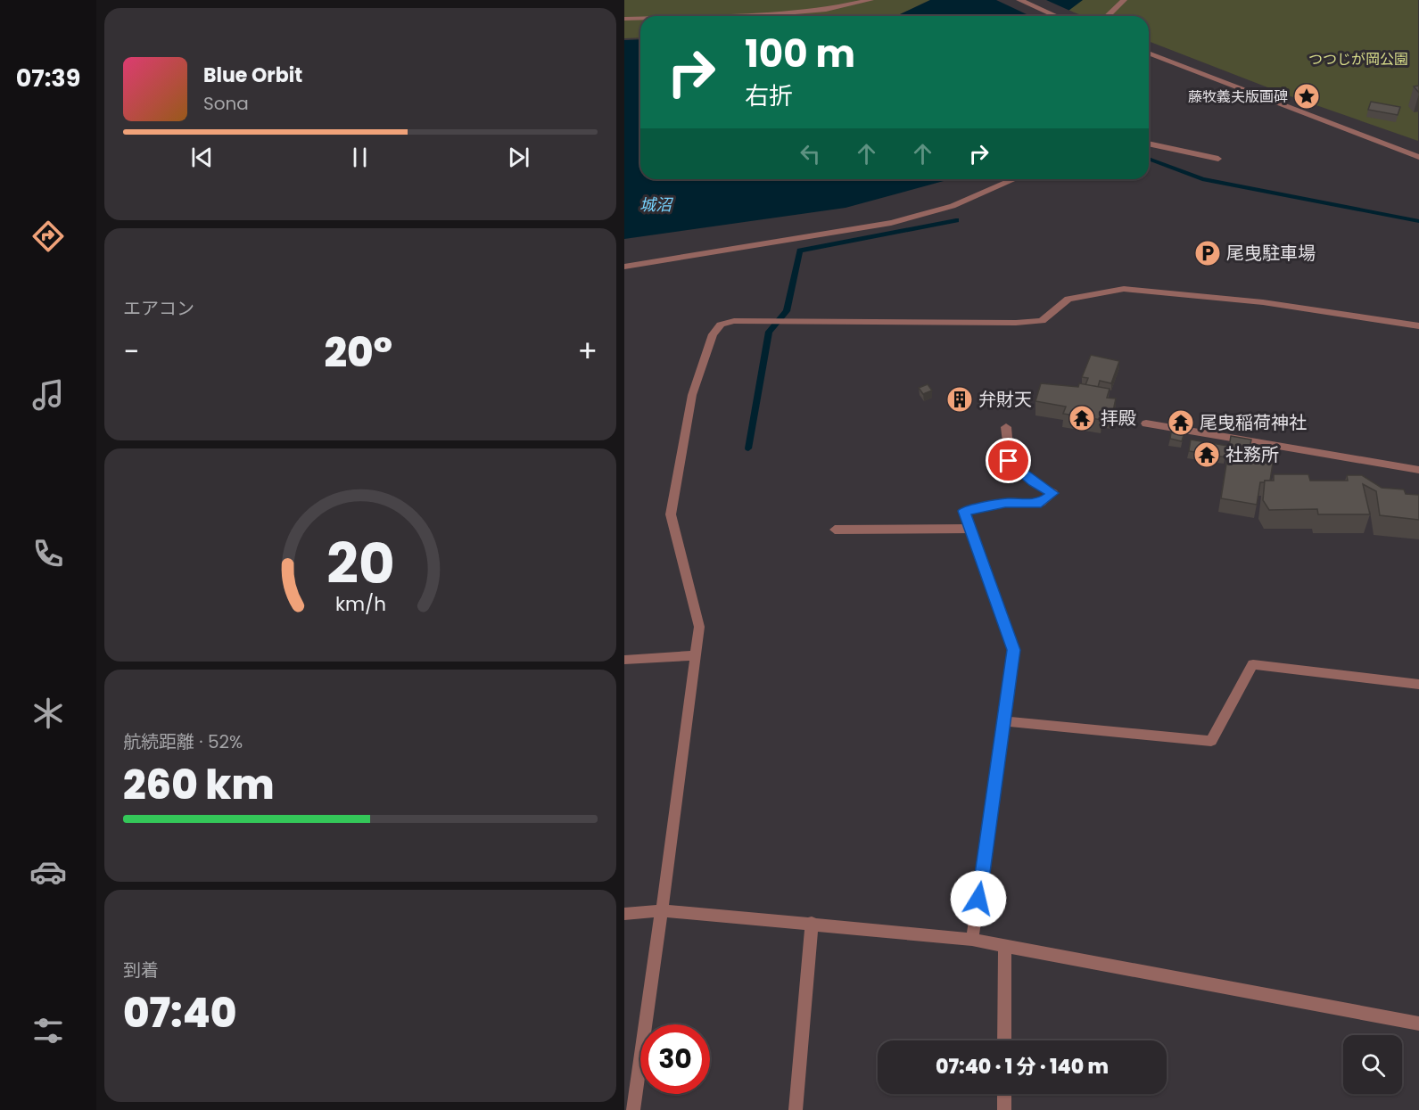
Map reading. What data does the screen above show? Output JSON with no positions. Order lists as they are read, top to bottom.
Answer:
{
  "water": ["城沼"],
  "parks": ["つつじが岡公園"],
  "places": {
    "place": ["藤牧義夫版画碑"],
    "parking": ["尾曳駐車場"],
    "building": ["弁財天"],
    "temple": ["拝殿", "尾曳稲荷神社", "社務所"]
  },
  "page": {
    "tabs": "07:39",
    "turn": ["100 m", "右折"],
    "song": ["Blue Orbit", "Sona"],
    "tile": [
      "エアコン",
      ["航続距離 · 52%", "260 km"],
      ["到着", "07:40"]
    ],
    "heat": ["−", "20°", "+"],
    "limit": "30",
    "trip": "07:40 · 1 分 · 140 m",
    "gauge": ["20", "km/h"]
  }
}
